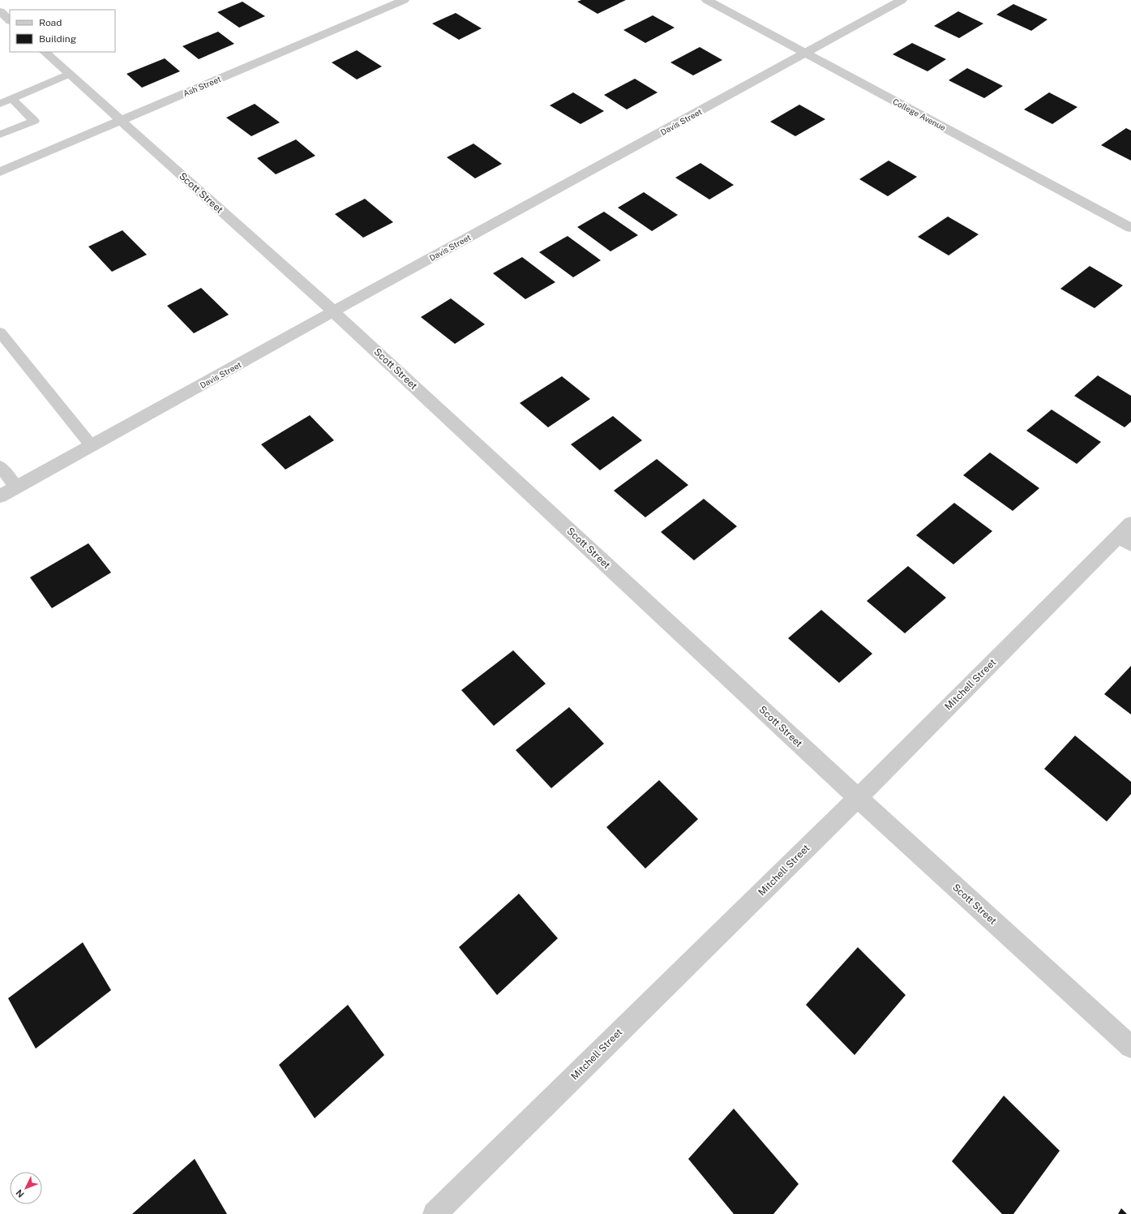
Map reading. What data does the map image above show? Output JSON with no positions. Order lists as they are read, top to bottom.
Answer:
{
  "streets": {
    "street": [
      "Ash Street",
      "College Avenue",
      "Davis Street",
      "Scott Street",
      "Mitchell Street"
    ]
  },
  "crossings": [
    ["Ash Street", "Scott Street"],
    ["College Avenue", "Davis Street"],
    ["Davis Street", "Scott Street"],
    ["Scott Street", "Mitchell Street"]
  ],
  "legend": ["Road", "Building"],
  "north": "bottom left"
}
